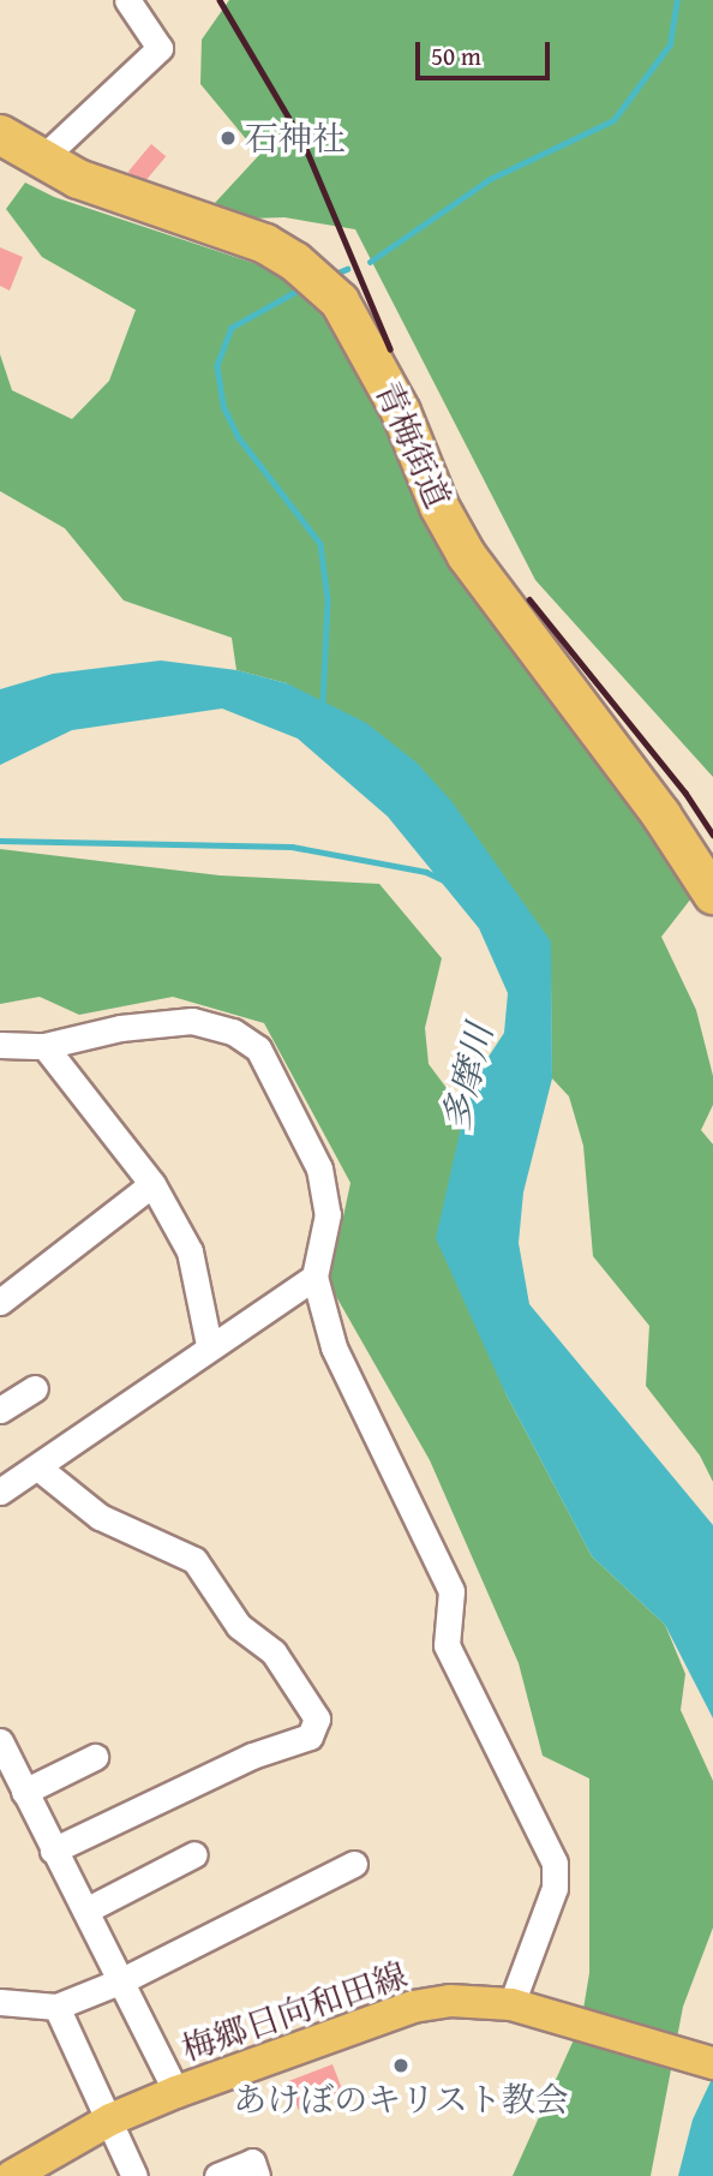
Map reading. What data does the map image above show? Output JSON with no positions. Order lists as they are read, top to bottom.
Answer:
{
  "streets": {
    "highway": ["青梅街道"],
    "main road": ["梅郷日向和田線"]
  },
  "water": ["多摩川"],
  "places": ["石神社", "あけぼのキリスト教会"],
  "scale_bar": "50 m"
}
